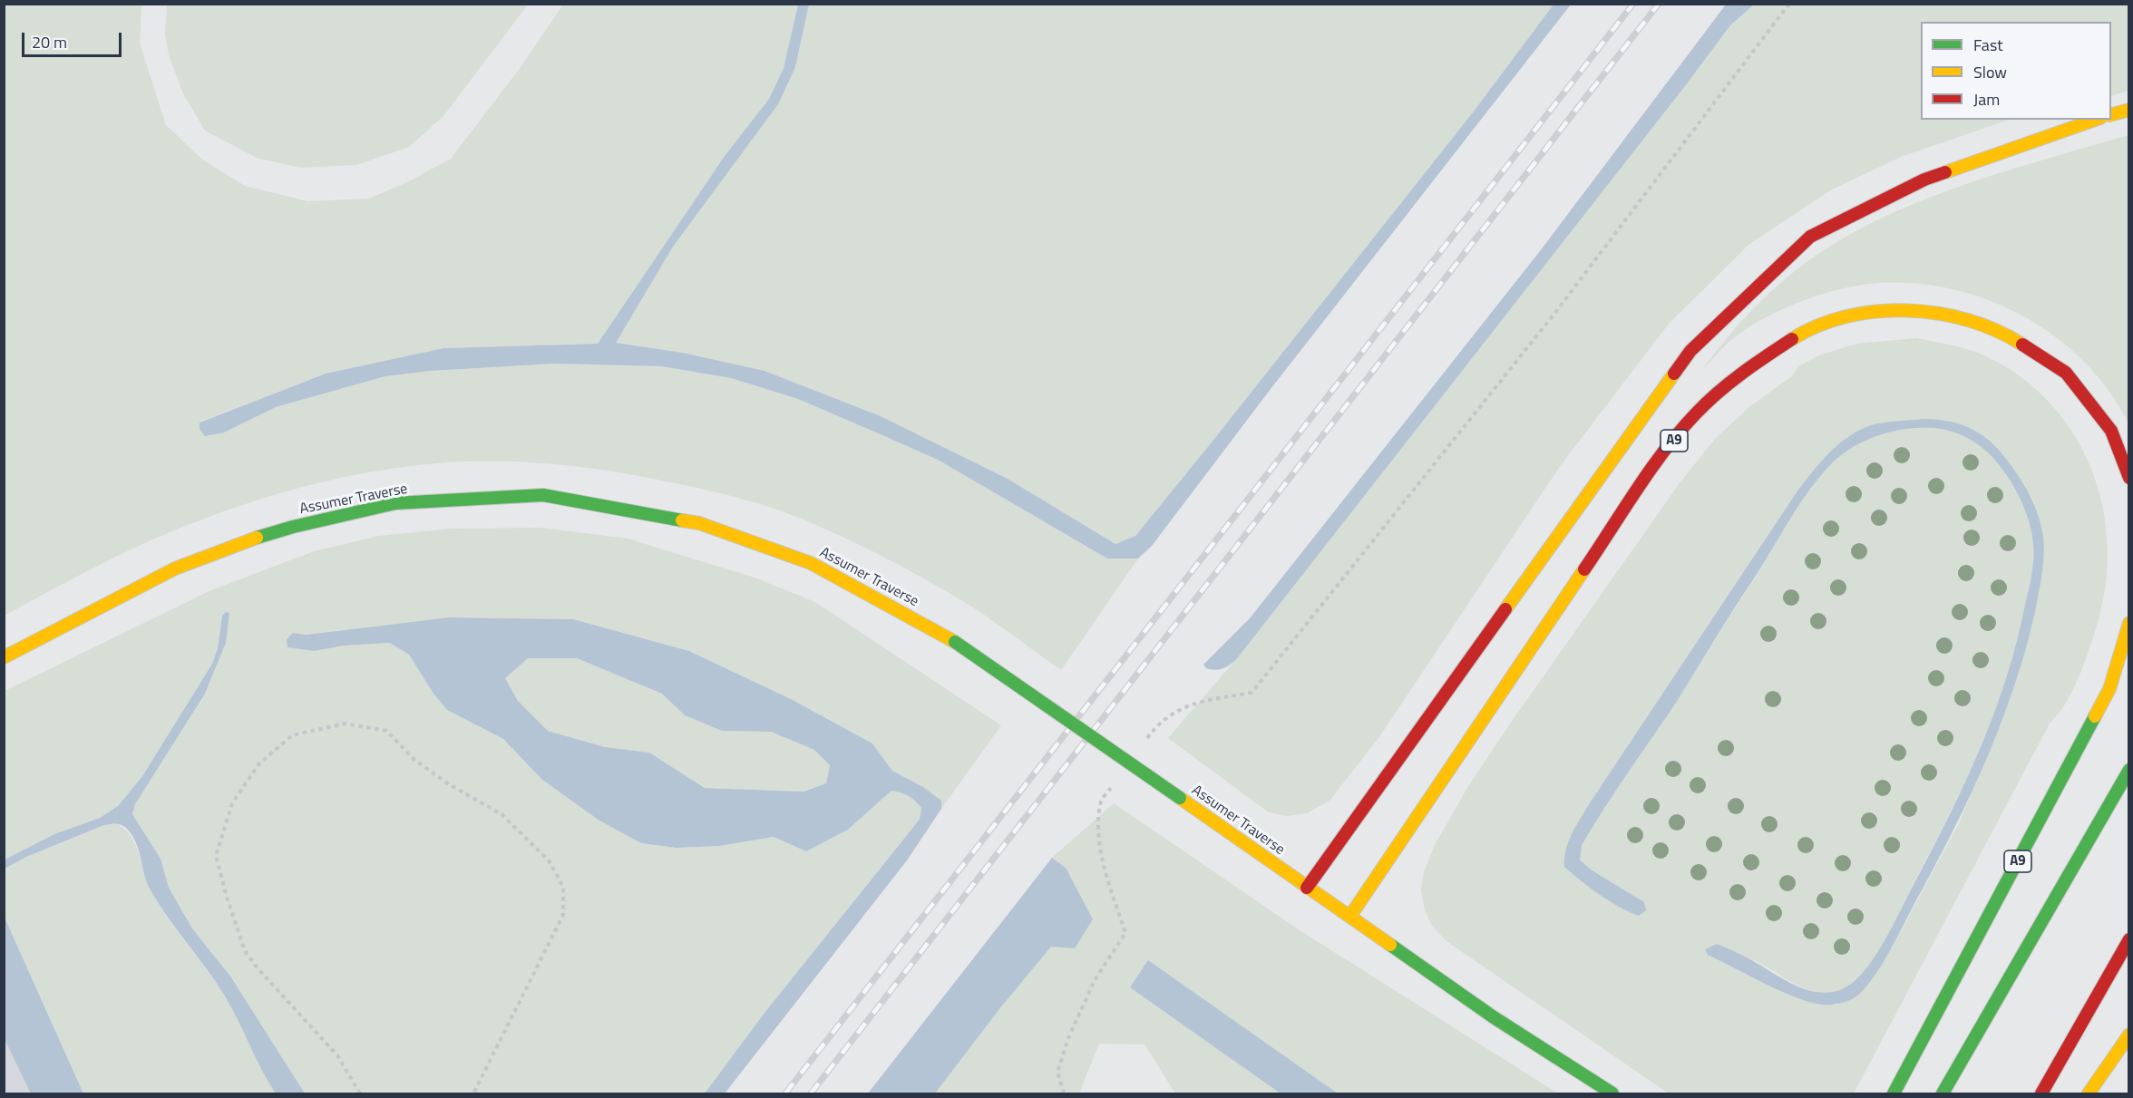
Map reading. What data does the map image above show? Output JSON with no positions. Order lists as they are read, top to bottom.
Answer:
{
  "streets": {
    "main road": ["A9", "Assumer Traverse"]
  },
  "crossings": [
    ["A9", "Assumer Traverse"]
  ],
  "legend": ["Fast", "Slow", "Jam"],
  "scale_bar": "20 m"
}
